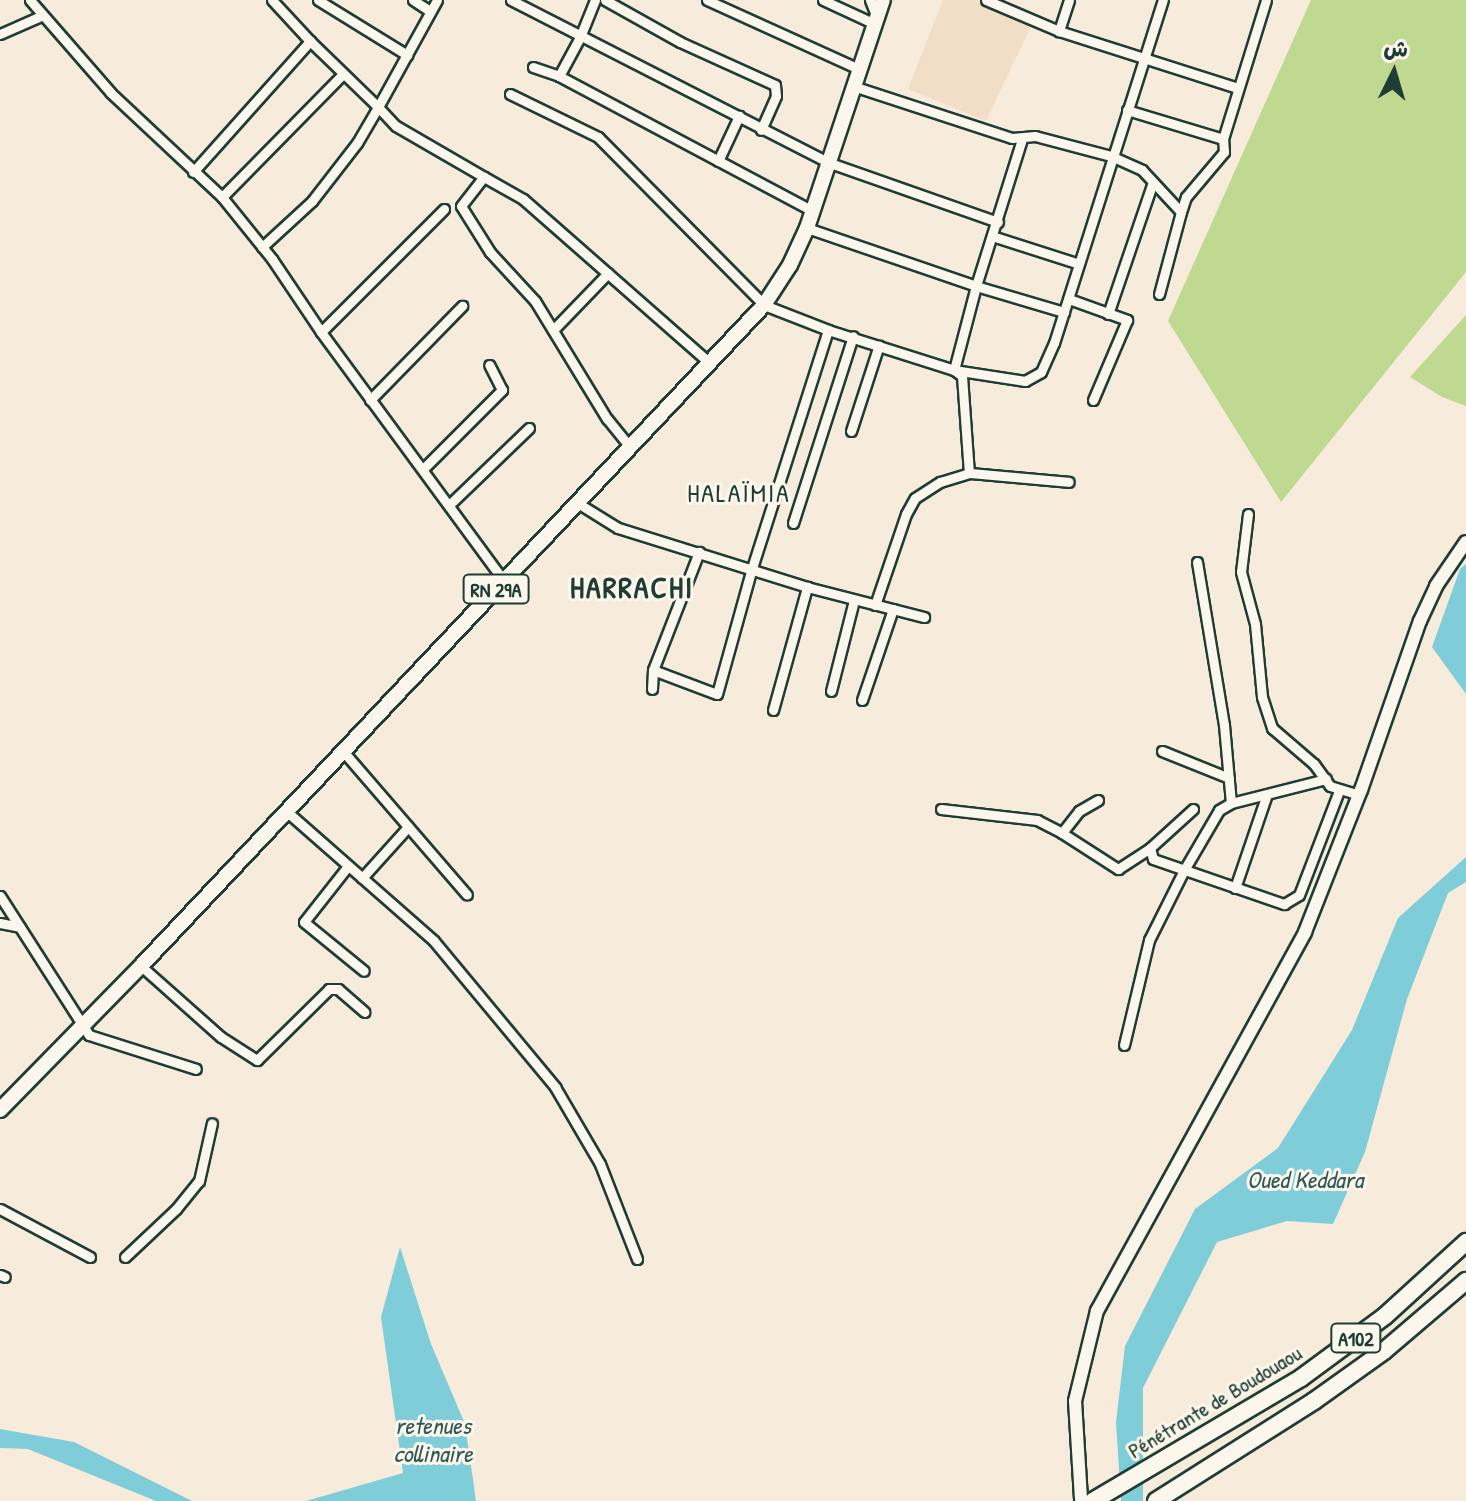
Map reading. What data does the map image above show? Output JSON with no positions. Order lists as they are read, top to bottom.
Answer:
{
  "streets": {
    "highway": ["A102", "Pénétrante de Boudouaou"],
    "main road": ["RN 29A"]
  },
  "districts": ["HALAÏMIA", "HARRACHI"],
  "water": ["Oued Keddara", "retenues collinaire"],
  "north": "top"
}
